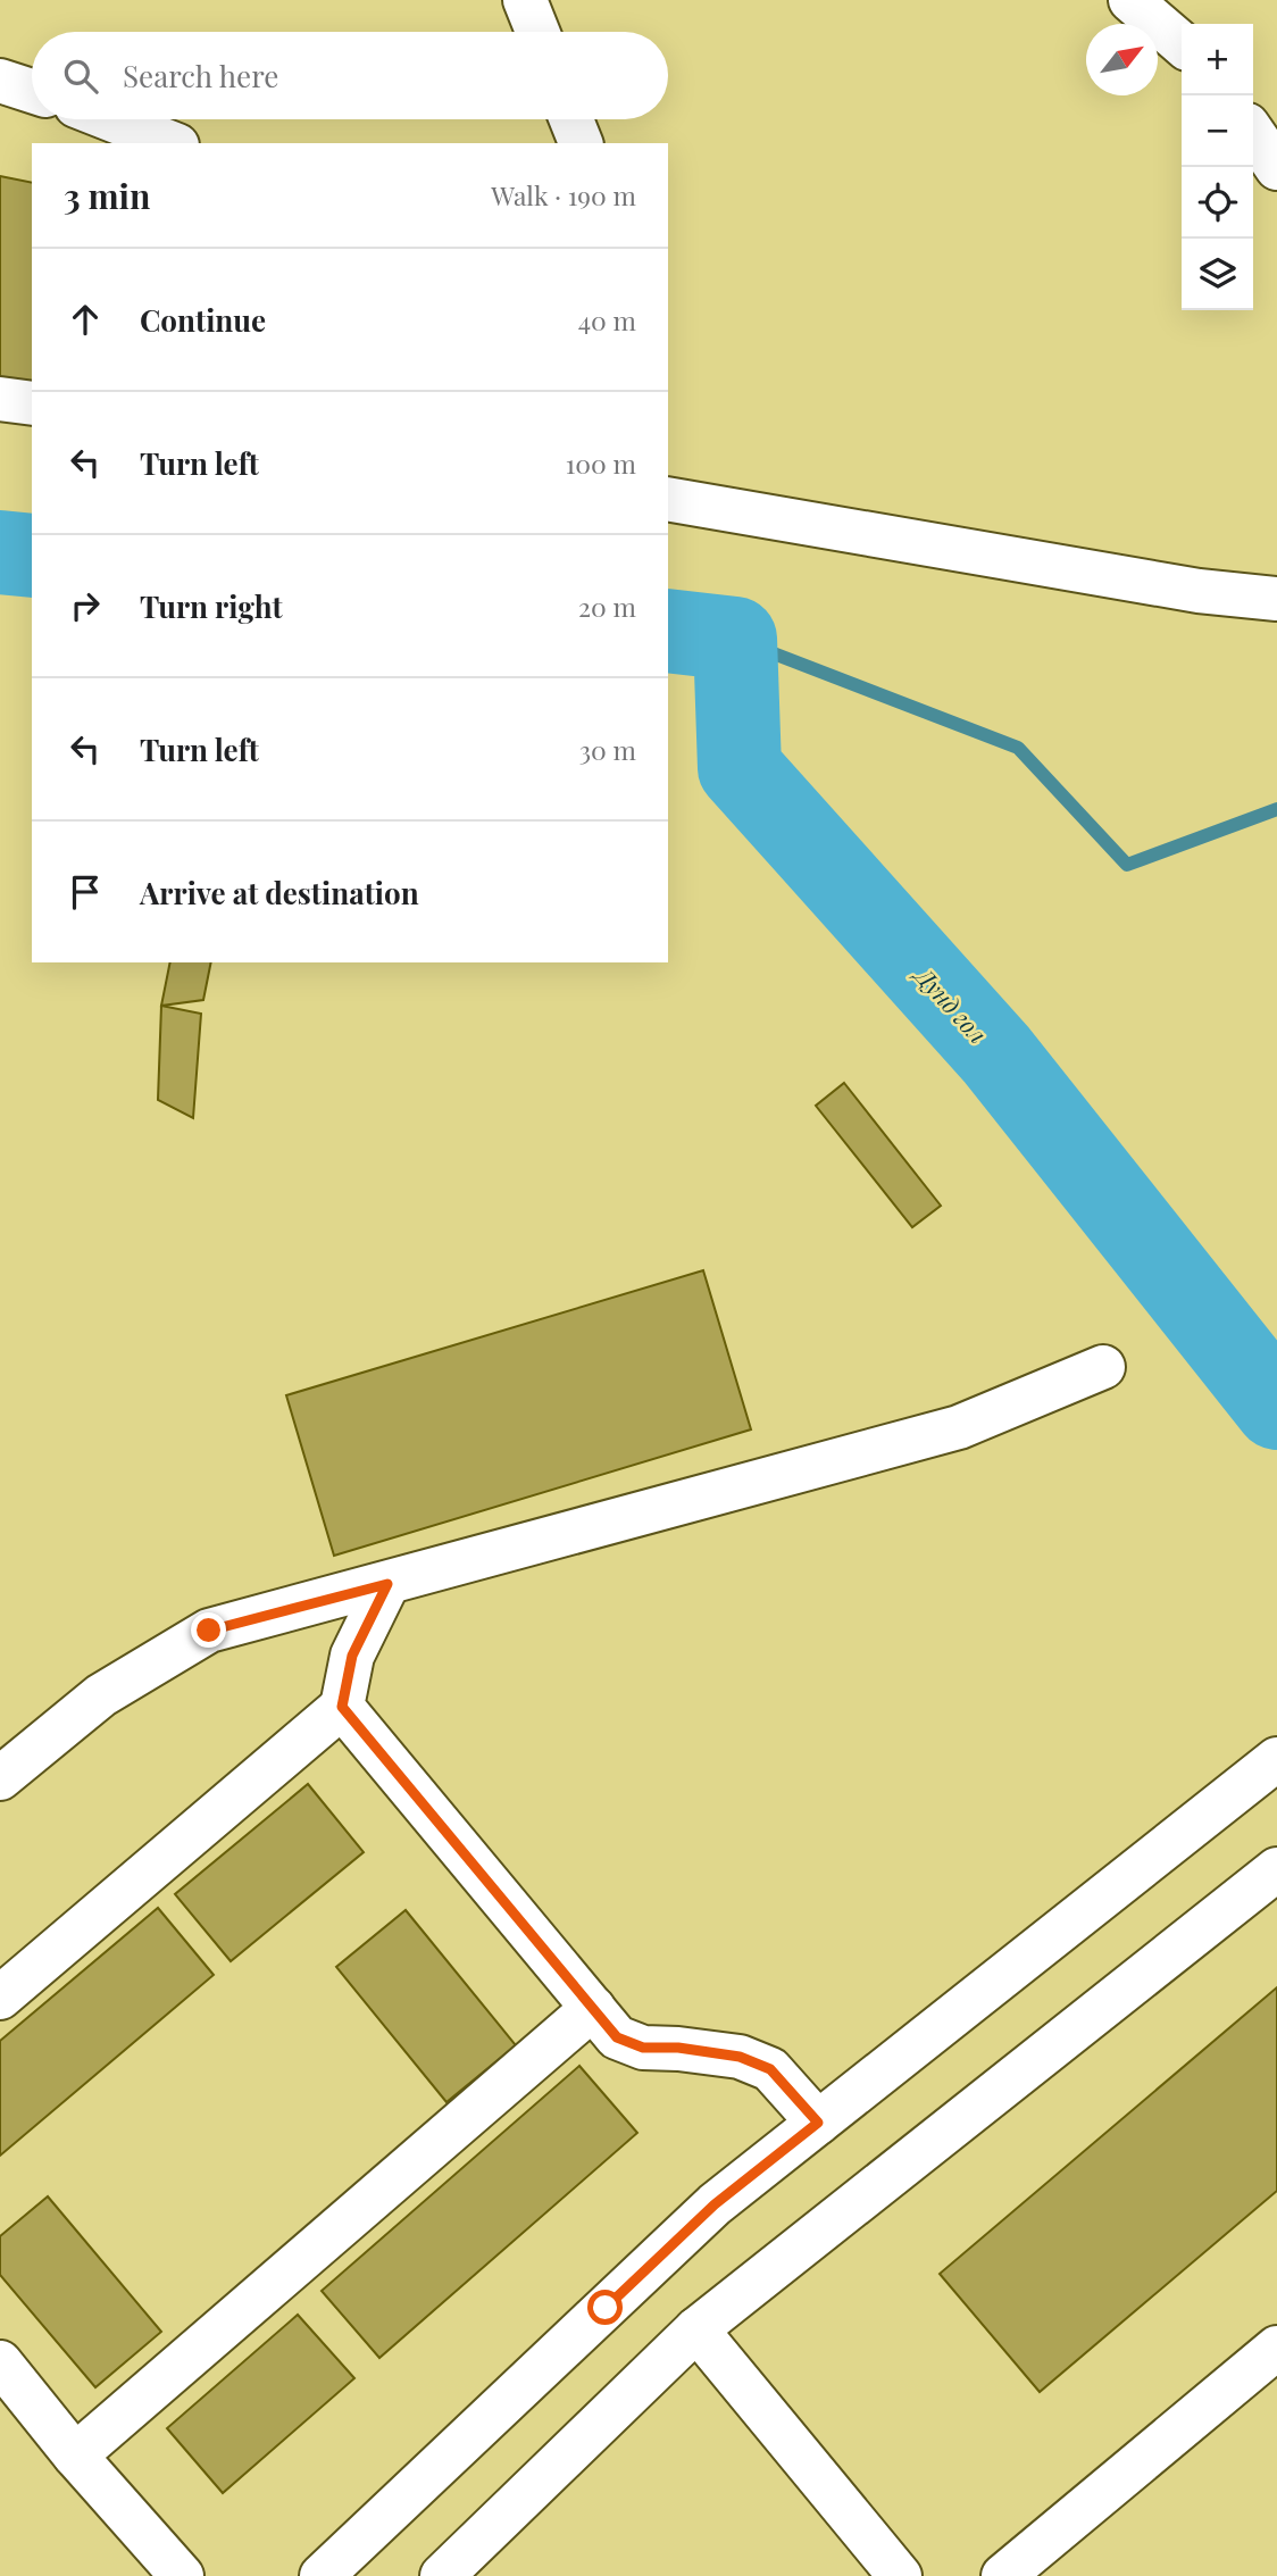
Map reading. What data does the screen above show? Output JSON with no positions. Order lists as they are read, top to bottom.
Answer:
{
  "water": ["Дунд гол"],
  "north": "top right",
  "page": {
    "map_buttons": ["+", "−"],
    "search": "Search here",
    "heading": ["3 min", "Walk · 190 m"],
    "list": [
      ["Continue", "40 m"],
      ["Turn left", "100 m"],
      ["Turn right", "20 m"],
      ["Turn left", "30 m"],
      "Arrive at destination"
    ]
  }
}
